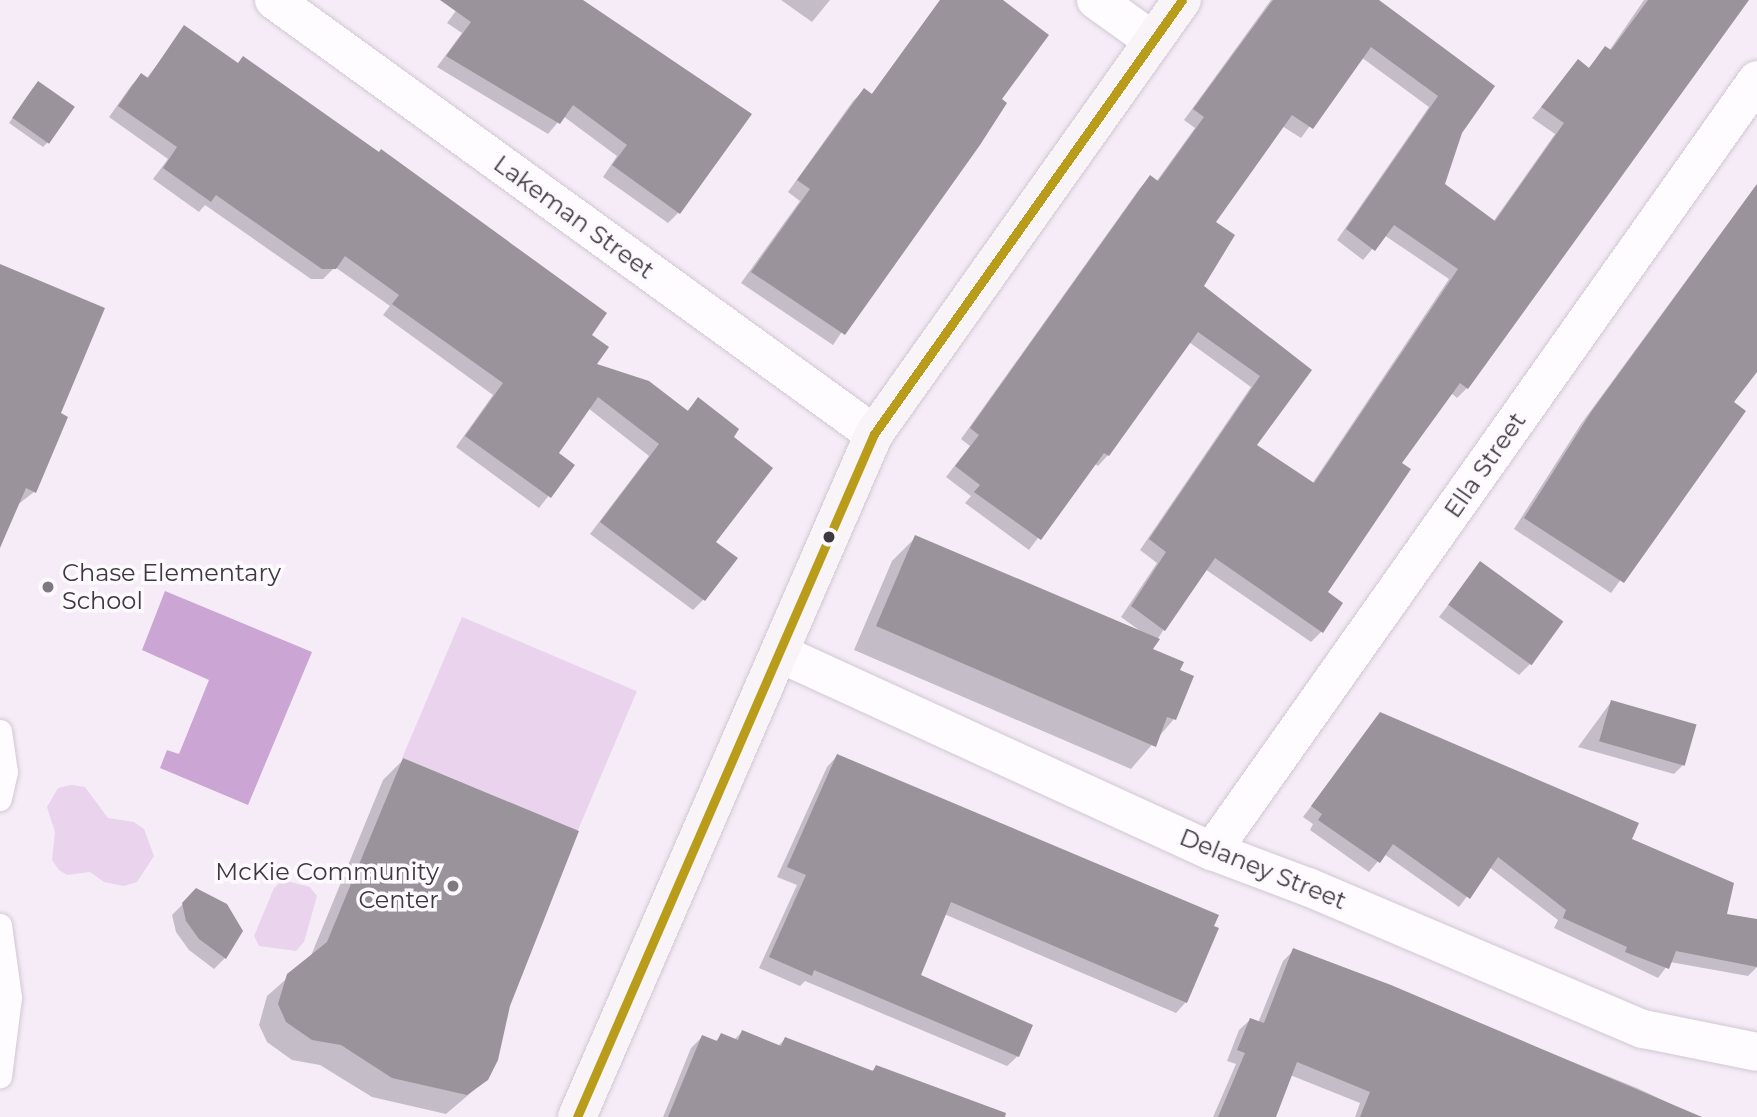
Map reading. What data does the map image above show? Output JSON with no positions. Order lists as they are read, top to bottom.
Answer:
{
  "streets": {
    "street": ["Lakeman Street", "Ella Street", "Delaney Street"]
  },
  "crossings": [
    ["Ella Street", "Delaney Street"]
  ],
  "places": ["Chase Elementary School", "McKie Community Center"]
}
